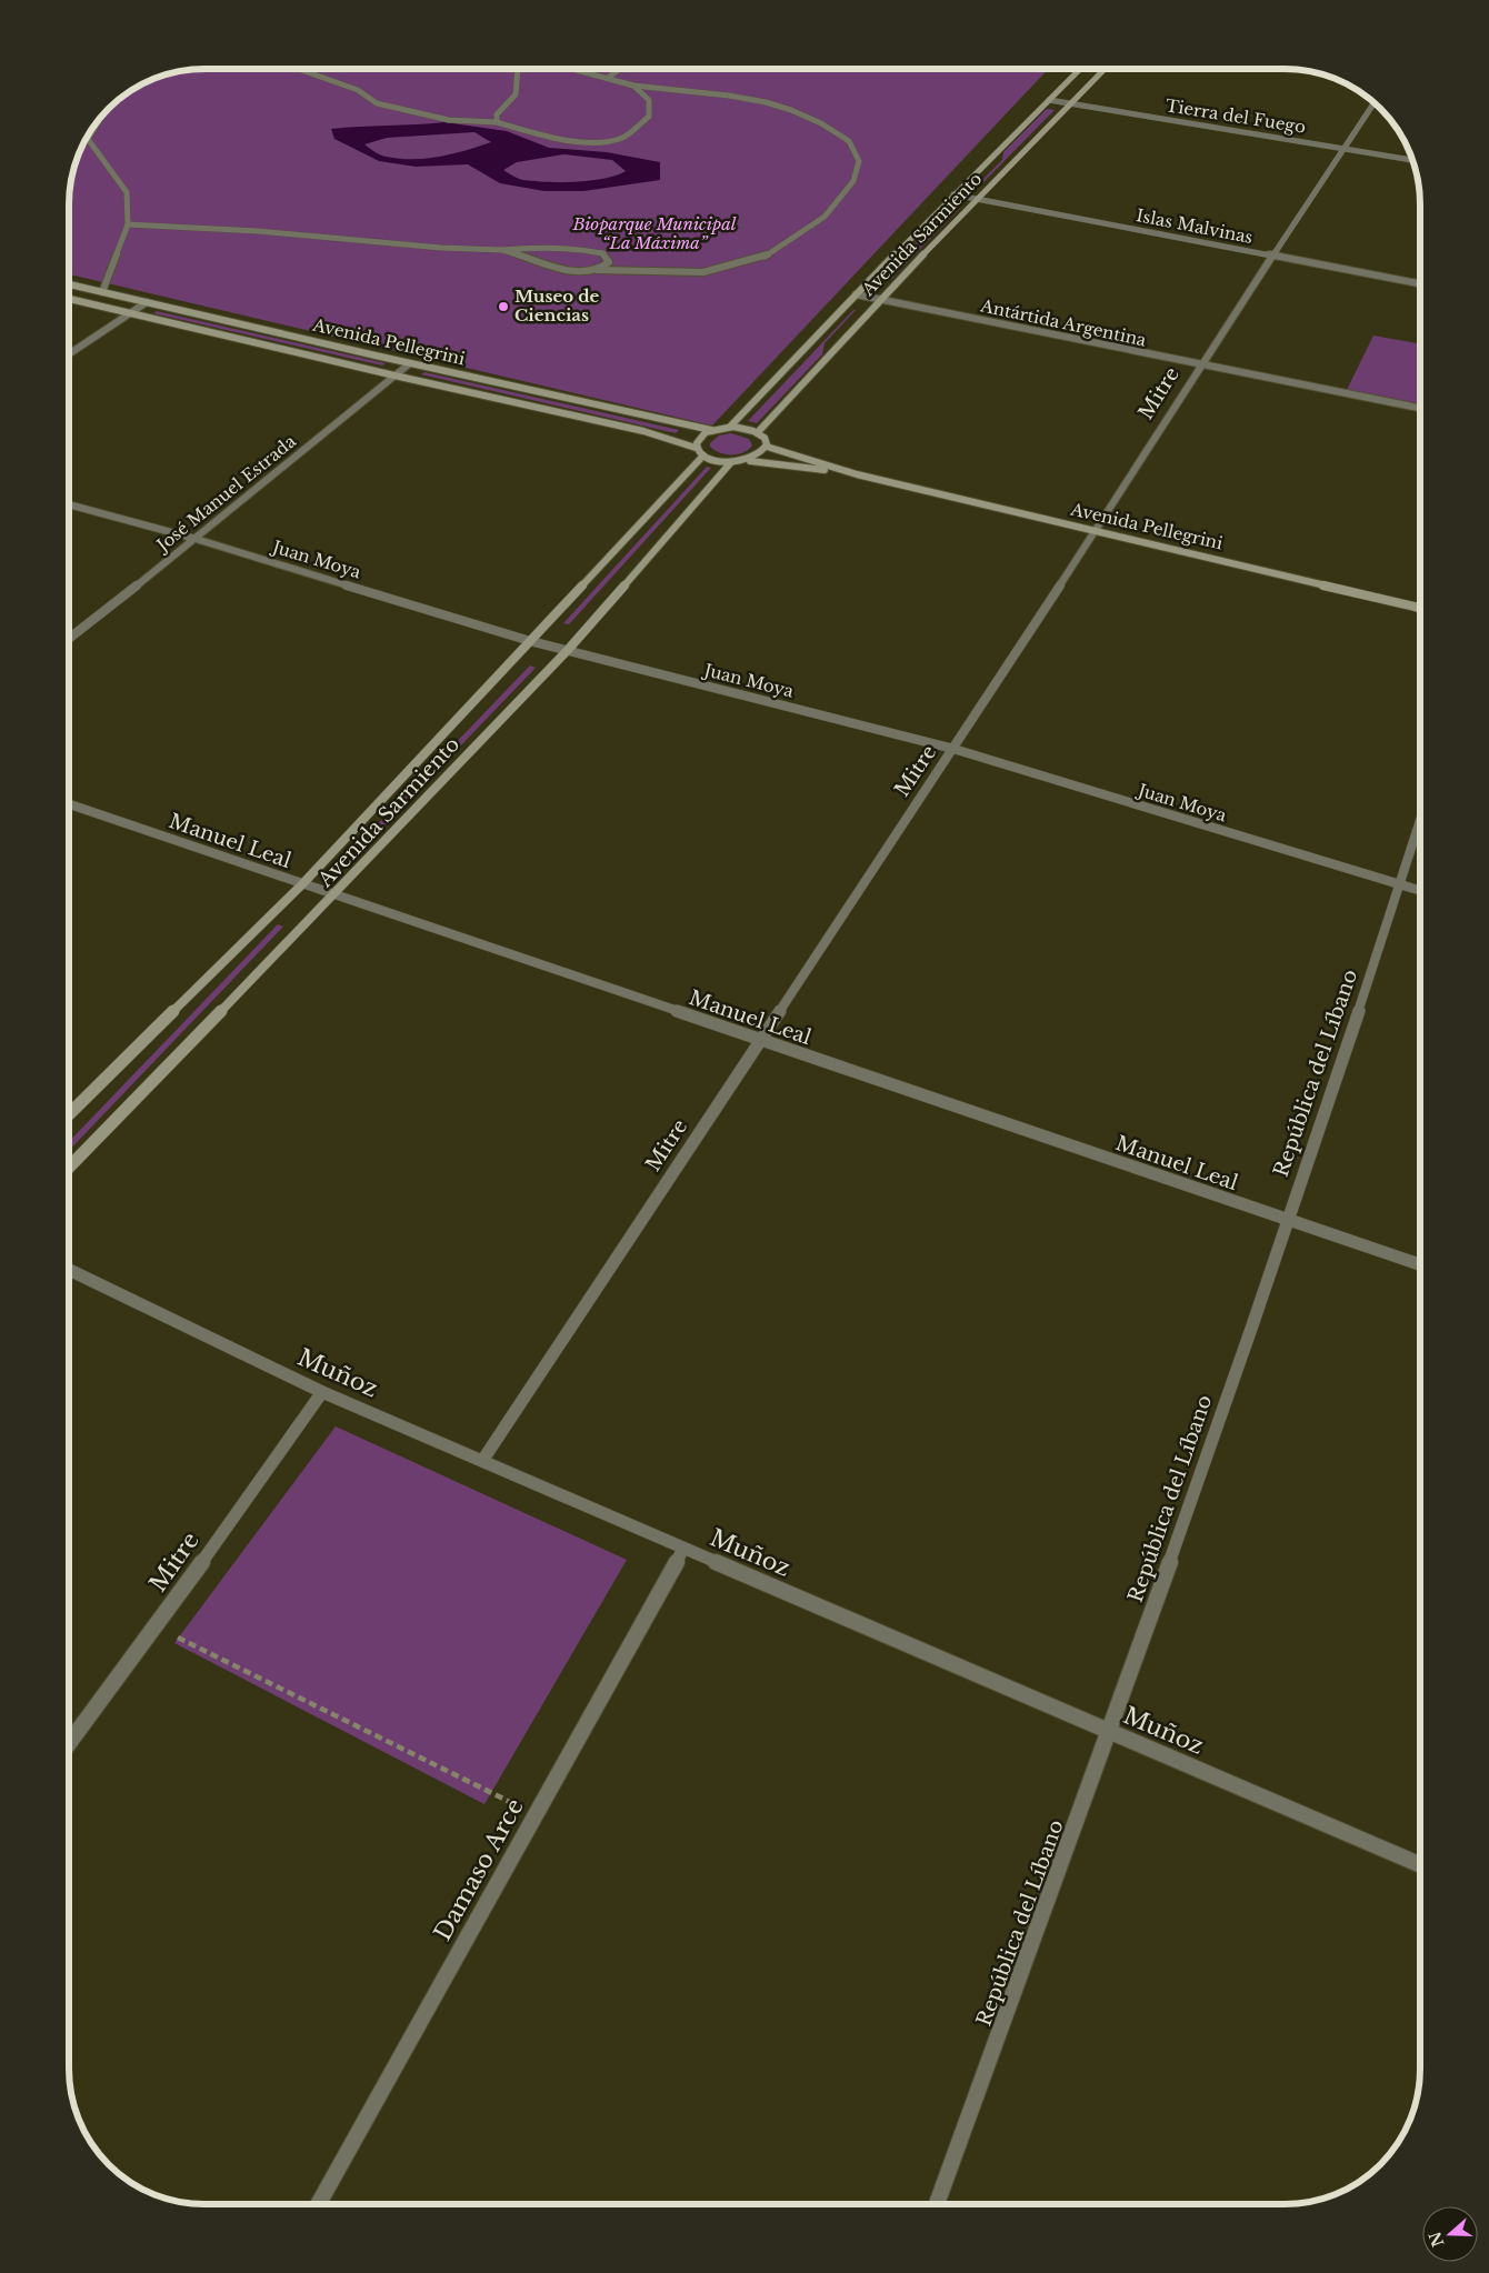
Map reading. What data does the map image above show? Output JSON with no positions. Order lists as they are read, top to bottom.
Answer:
{
  "streets": {
    "main road": ["Avenida Sarmiento", "Avenida Pellegrini"],
    "street": [
      "Tierra del Fuego",
      "Islas Malvinas",
      "Antártida Argentina",
      "Mitre",
      "José Manuel Estrada",
      "Juan Moya",
      "Manuel Leal",
      "República del Líbano",
      "Muñoz",
      "Damaso Arce"
    ]
  },
  "crossings": [
    ["Tierra del Fuego", "Avenida Sarmiento"],
    ["Tierra del Fuego", "Mitre"],
    ["Islas Malvinas", "Avenida Sarmiento"],
    ["Islas Malvinas", "Mitre"],
    ["Avenida Sarmiento", "Antártida Argentina"],
    ["Avenida Sarmiento", "Avenida Pellegrini"],
    ["Avenida Sarmiento", "Juan Moya"],
    ["Avenida Sarmiento", "Manuel Leal"],
    ["Antártida Argentina", "Mitre"],
    ["Avenida Pellegrini", "Mitre"],
    ["Avenida Pellegrini", "José Manuel Estrada"],
    ["Mitre", "Juan Moya"],
    ["Mitre", "Manuel Leal"],
    ["Mitre", "Muñoz"],
    ["José Manuel Estrada", "Juan Moya"],
    ["Juan Moya", "República del Líbano"],
    ["Manuel Leal", "República del Líbano"],
    ["República del Líbano", "Muñoz"],
    ["Muñoz", "Damaso Arce"]
  ],
  "parks": ["Bioparque Municipal “La Máxima”"],
  "places": ["Museo de Ciencias"],
  "north": "left"
}
